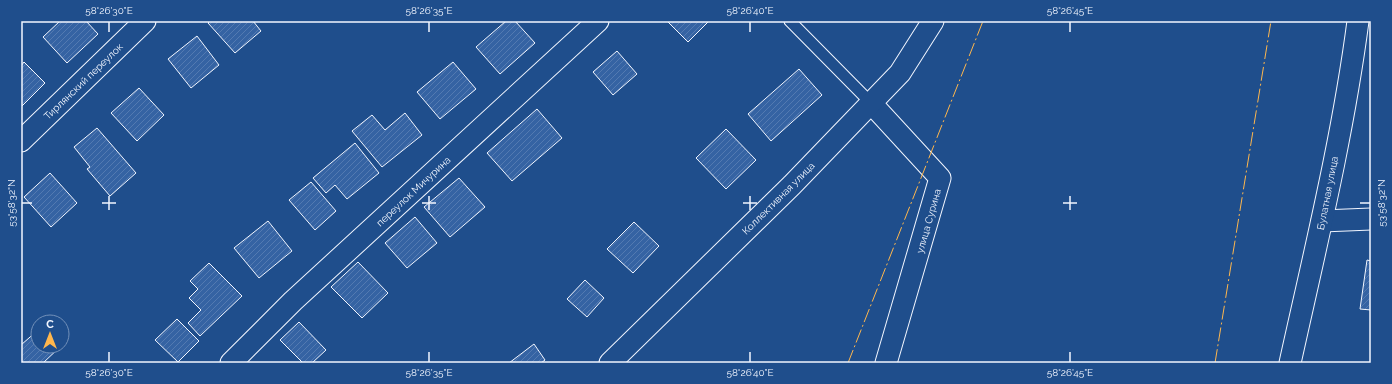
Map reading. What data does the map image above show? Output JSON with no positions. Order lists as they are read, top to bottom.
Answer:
{
  "streets": {
    "street": [
      "Тирлянский переулок",
      "переулок Мичурина",
      "Булатная улица",
      "Коллективная улица",
      "улица Сурина"
    ]
  },
  "crossings": [
    ["Коллективная улица", "улица Сурина"]
  ],
  "north": "top",
  "coordinates": [
    "58°26'30\"E",
    "58°26'35\"E",
    "58°26'40\"E",
    "58°26'45\"E",
    "53°58'32\"N"
  ]
}
